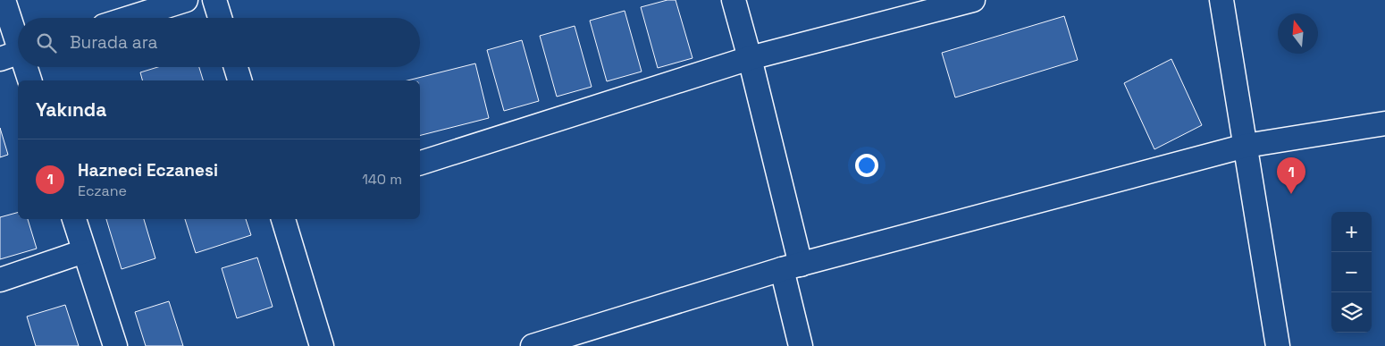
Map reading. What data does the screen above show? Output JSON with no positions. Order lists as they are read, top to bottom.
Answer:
{
  "north": "top",
  "page": {
    "search": "Burada ara",
    "heading": "Yakında",
    "list": [
      {
        "mark": "1",
        "name": "Hazneci Eczanesi",
        "note": "Eczane",
        "value": "140 m"
      }
    ],
    "pins": "1",
    "map_buttons": ["+", "−"]
  }
}
